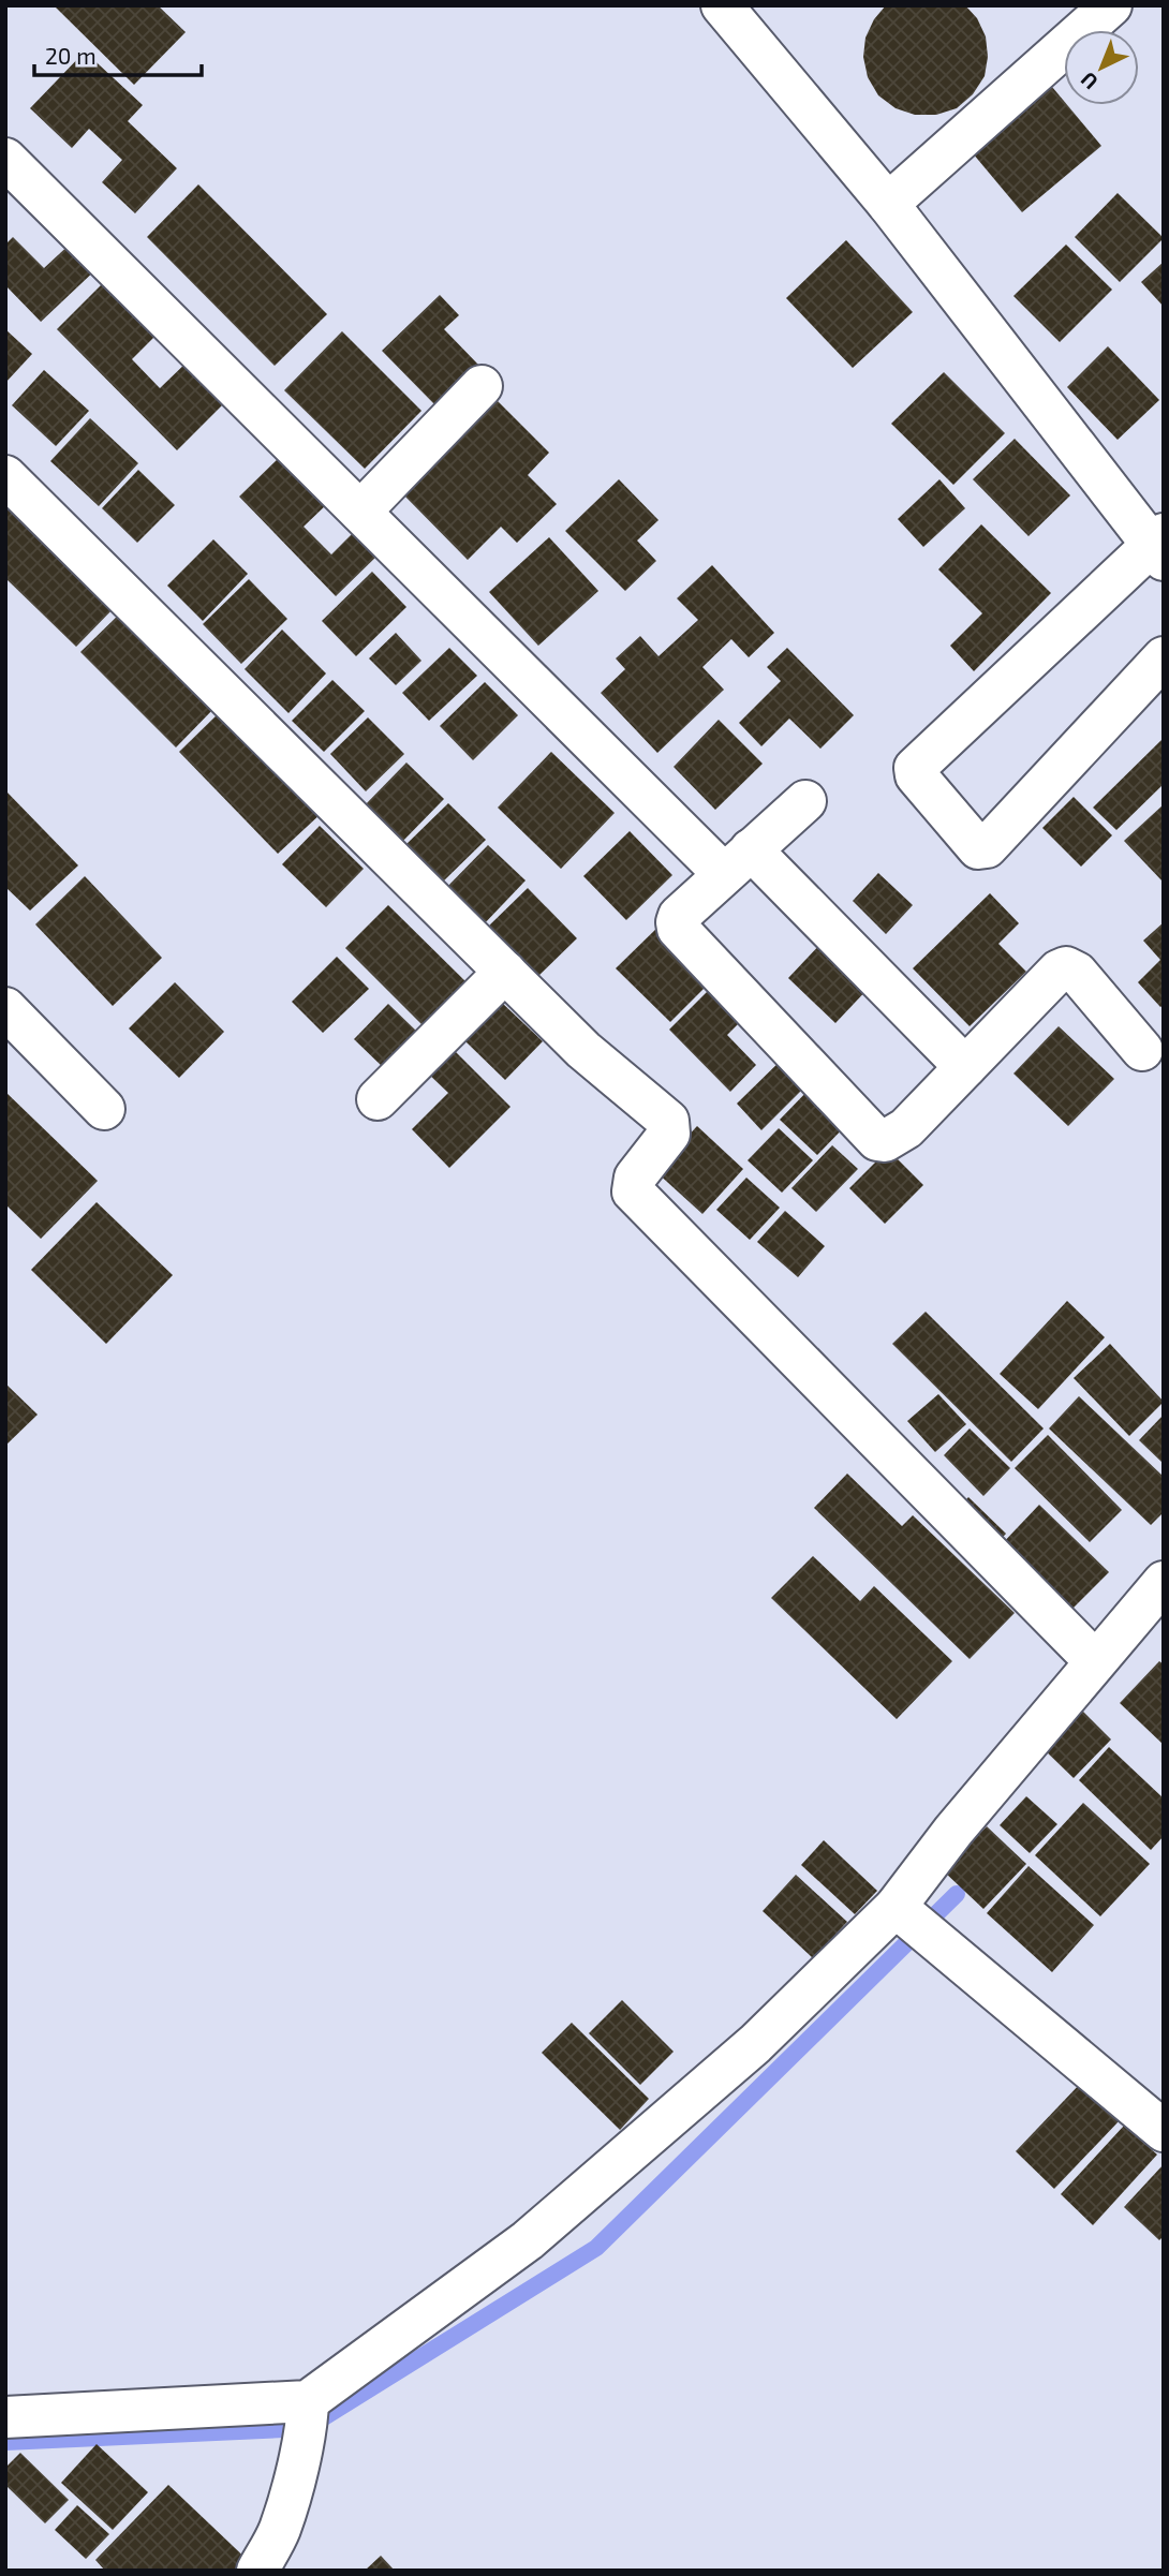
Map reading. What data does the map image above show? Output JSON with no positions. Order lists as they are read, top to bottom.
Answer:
{
  "scale_bar": "20 m",
  "north": "bottom left"
}
